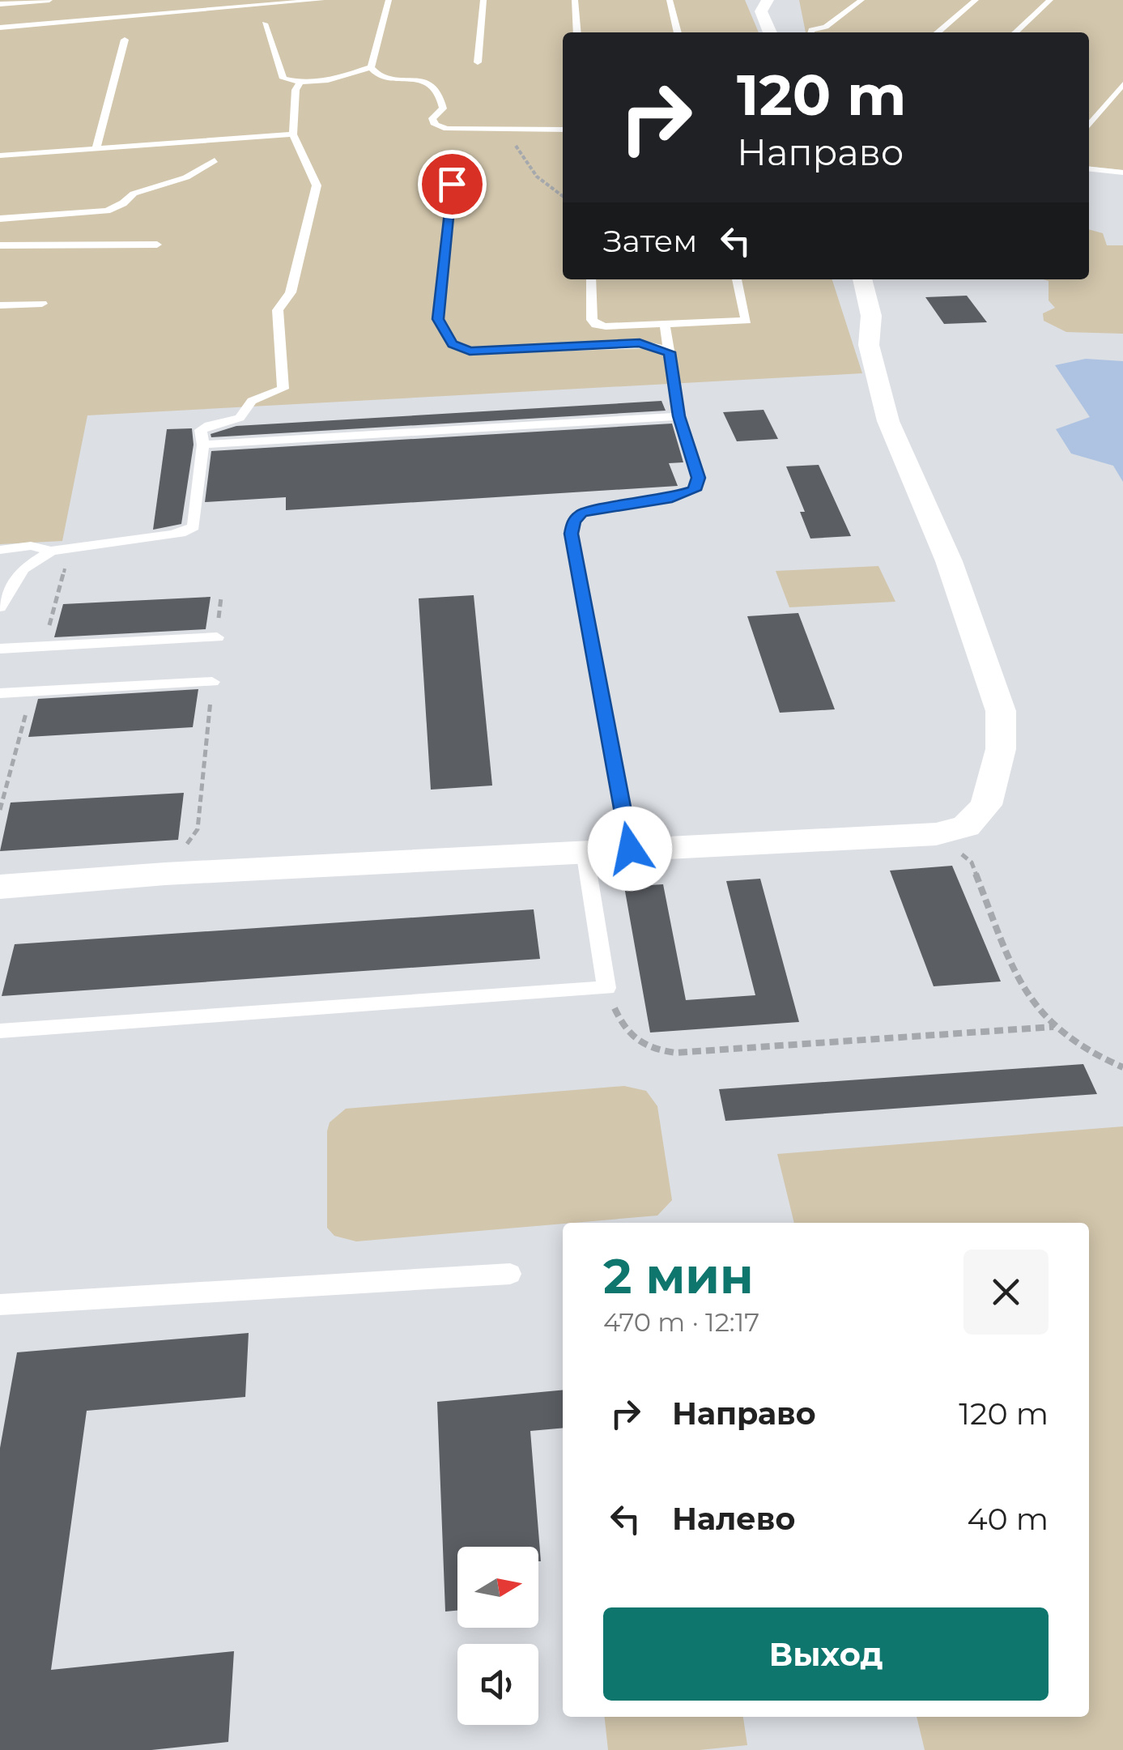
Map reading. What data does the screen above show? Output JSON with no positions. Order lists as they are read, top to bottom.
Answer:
{
  "north": "right",
  "page": {
    "turn": ["120 m", "Направо"],
    "then": "Затем",
    "heading": ["2 мин", "470 m · 12:17"],
    "list": [
      {
        "name": "Направо",
        "value": "120 m"
      },
      {
        "name": "Налево",
        "value": "40 m"
      }
    ],
    "buttons": "Выход"
  }
}
